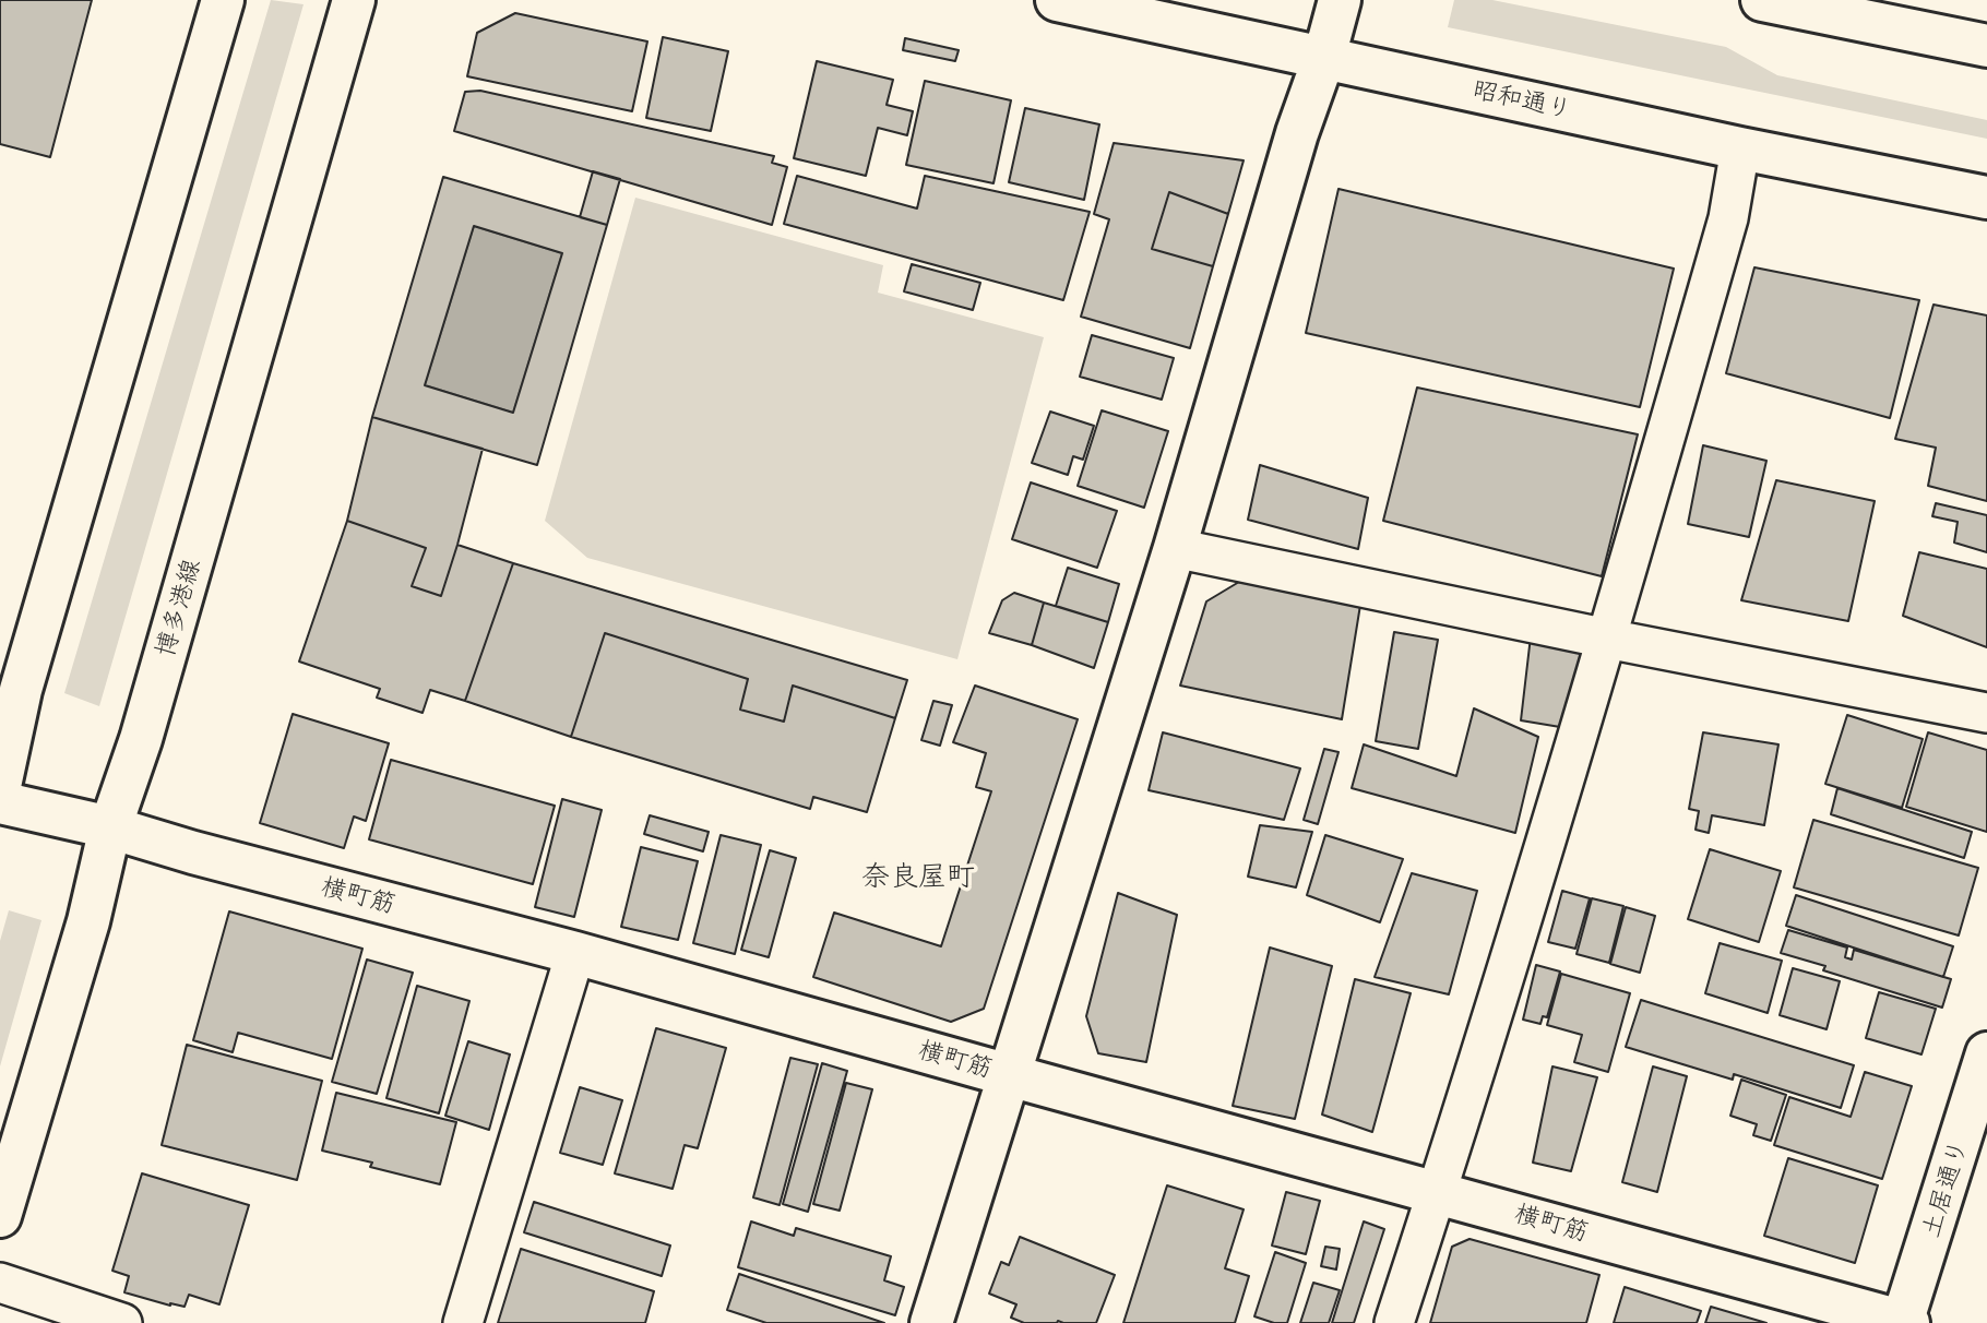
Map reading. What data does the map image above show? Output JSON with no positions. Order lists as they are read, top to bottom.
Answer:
{
  "streets": {
    "street": [
      "昭和通り",
      "博多港線",
      "横町筋",
      "土居通り"
    ]
  },
  "crossings": [
    ["博多港線", "横町筋"],
    ["横町筋", "土居通り"]
  ],
  "districts": ["奈良屋町"]
}
